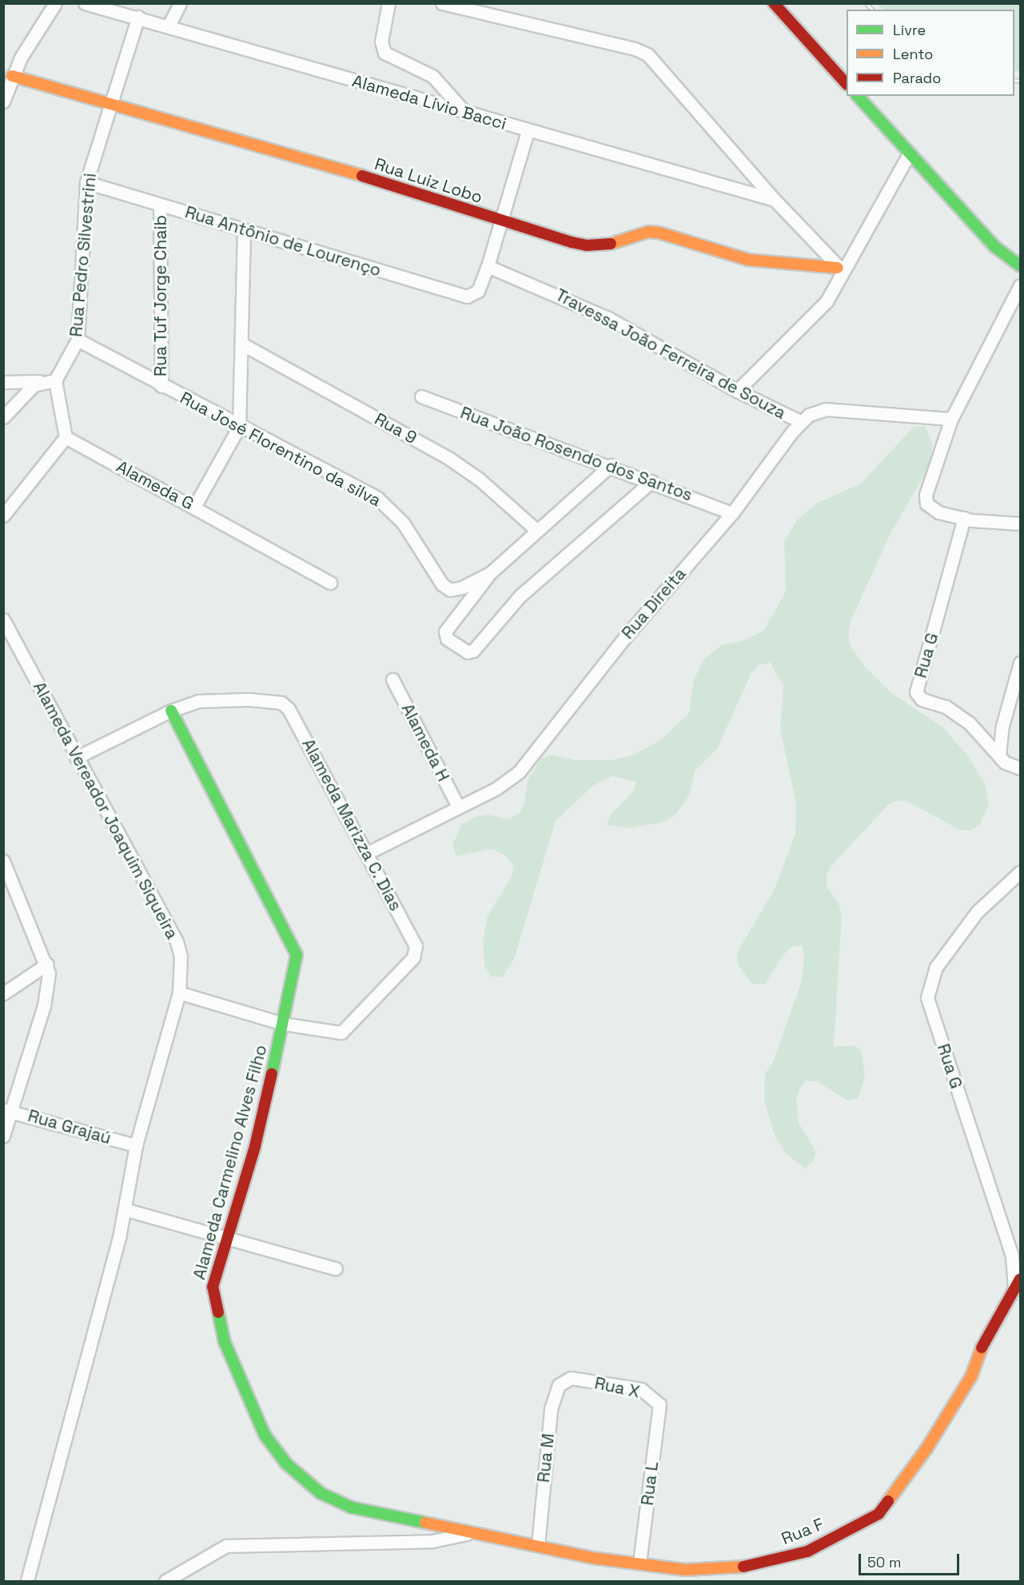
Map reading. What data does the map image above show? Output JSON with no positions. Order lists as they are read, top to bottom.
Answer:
{
  "streets": {
    "street": [
      "Alameda Lívio Bacci",
      "Rua Luiz Lobo",
      "Rua Antônio de Lourenço",
      "Rua Pedro Silvestrini",
      "Rua Tuf Jorge Chaib",
      "Travessa João Ferreira de Souza",
      "Rua 9",
      "Rua José Florentino da silva",
      "Rua João Rosendo dos Santos",
      "Alameda G",
      "Rua Direita",
      "Rua G",
      "Alameda H",
      "Alameda Vereador Joaquim Siqueira",
      "Alameda Marizza C. Dias",
      "Rua Grajaú",
      "Alameda Carmelino Alves Filho",
      "Rua X",
      "Rua M",
      "Rua L",
      "Rua F"
    ]
  },
  "crossings": [
    ["Alameda Lívio Bacci", "Rua Pedro Silvestrini"],
    ["Rua Luiz Lobo", "Rua Pedro Silvestrini"],
    ["Rua Antônio de Lourenço", "Rua Pedro Silvestrini"],
    ["Rua Antônio de Lourenço", "Rua Tuf Jorge Chaib"],
    ["Rua Antônio de Lourenço", "Travessa João Ferreira de Souza"],
    ["Rua Pedro Silvestrini", "Rua José Florentino da silva"],
    ["Rua Tuf Jorge Chaib", "Rua José Florentino da silva"],
    ["Travessa João Ferreira de Souza", "Rua Direita"],
    ["Rua 9", "Rua José Florentino da silva"],
    ["Rua José Florentino da silva", "Rua João Rosendo dos Santos"],
    ["Rua João Rosendo dos Santos", "Rua Direita"],
    ["Rua Direita", "Alameda H"],
    ["Rua Direita", "Alameda Marizza C. Dias"],
    ["Rua G", "Rua F"],
    ["Alameda Vereador Joaquim Siqueira", "Rua Grajaú"],
    ["Alameda Marizza C. Dias", "Alameda Carmelino Alves Filho"],
    ["Alameda Carmelino Alves Filho", "Rua F"],
    ["Rua X", "Rua M"],
    ["Rua X", "Rua L"],
    ["Rua M", "Rua F"],
    ["Rua L", "Rua F"]
  ],
  "legend": ["Livre", "Lento", "Parado"],
  "scale_bar": "50 m"
}
